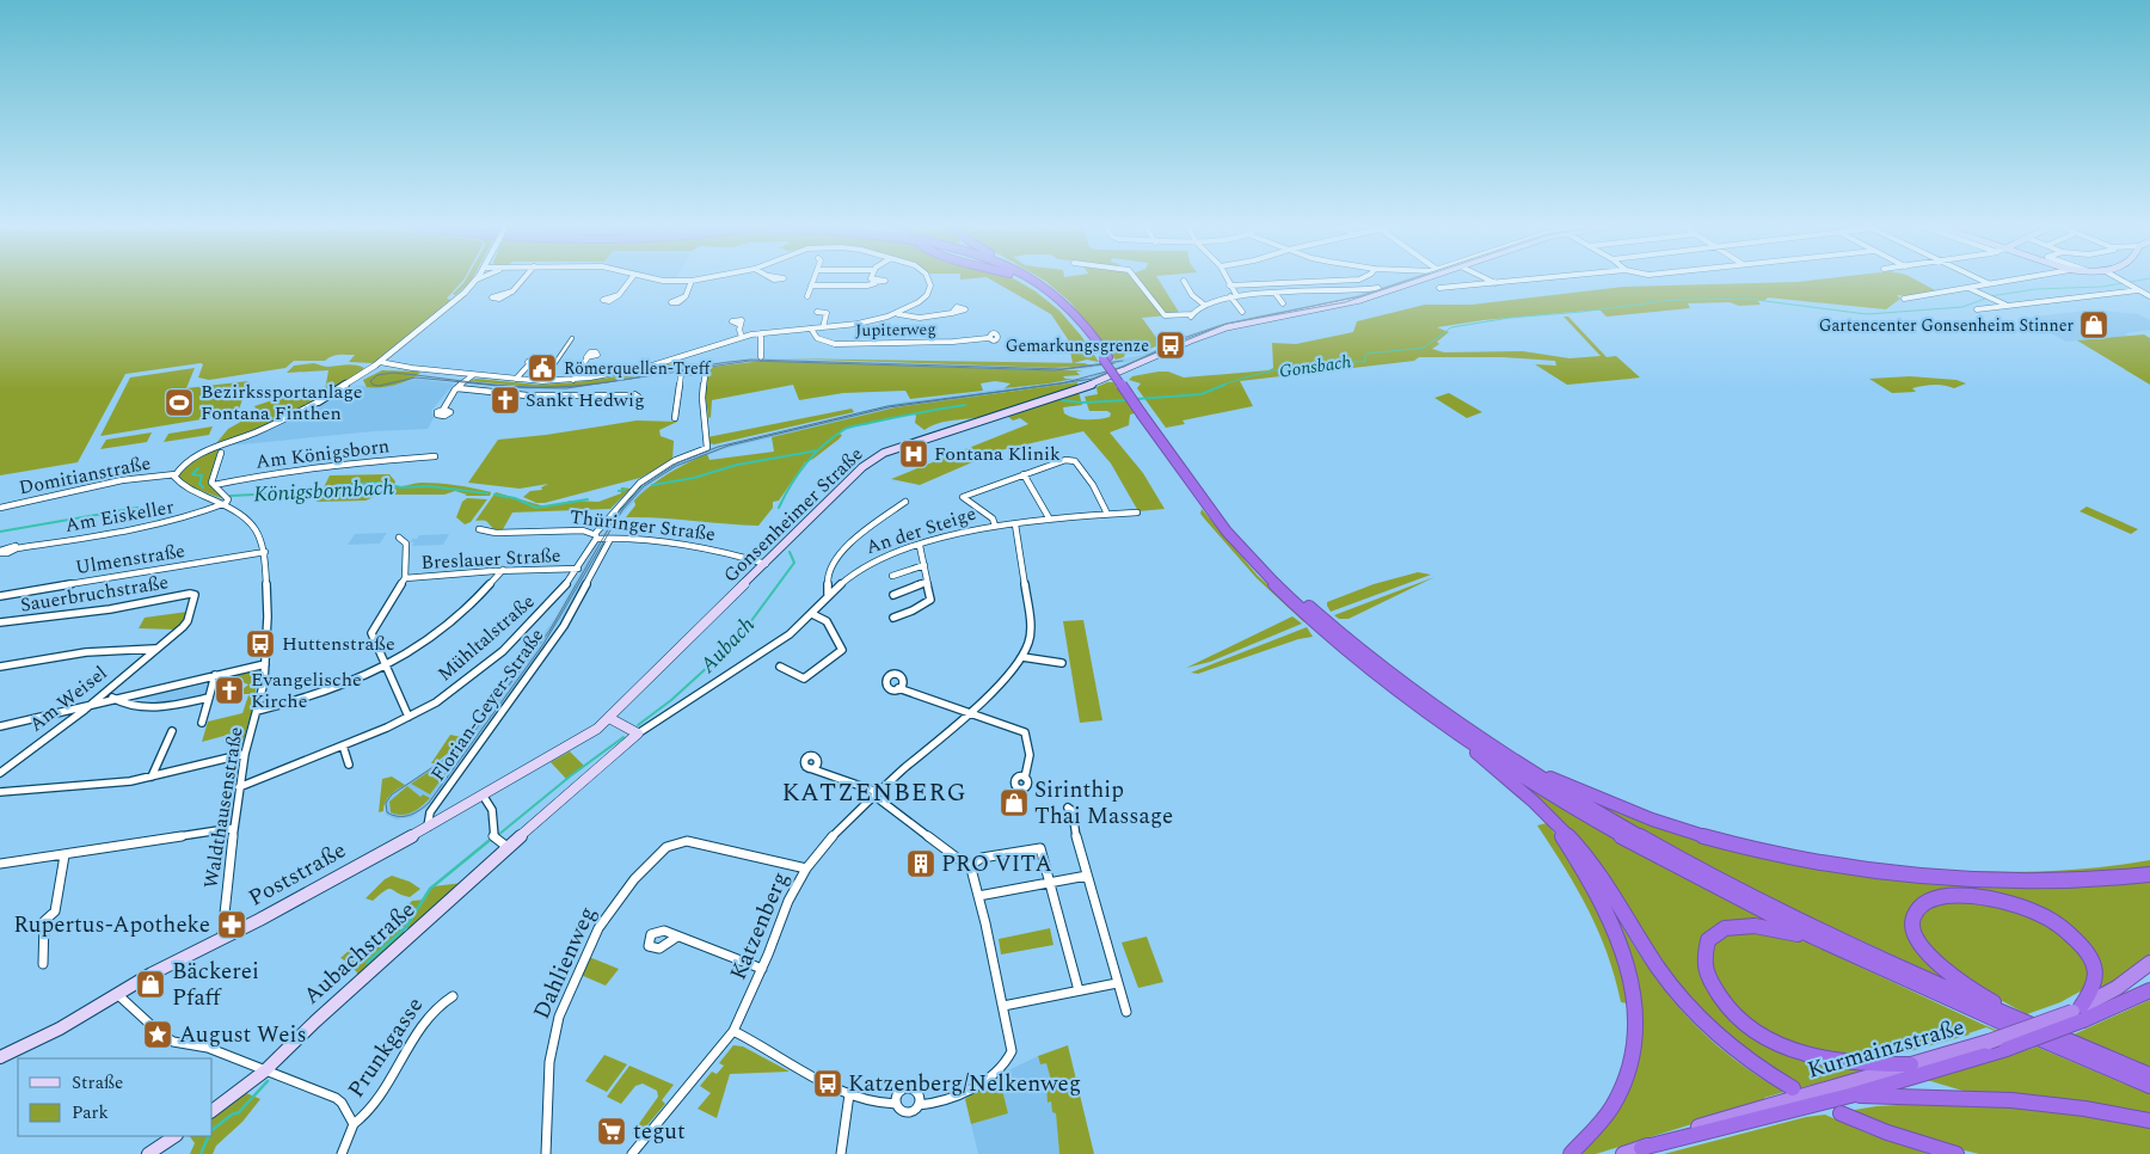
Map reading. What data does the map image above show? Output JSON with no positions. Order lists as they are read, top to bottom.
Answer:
{
  "streets": {
    "highway": ["Kurmainzstraße"],
    "main road": ["Gonsenheimer Straße", "Poststraße", "Aubachstraße"],
    "street": [
      "Jupiterweg",
      "Am Königsborn",
      "Domitianstraße",
      "Am Eiskeller",
      "Thüringer Straße",
      "An der Steige",
      "Ulmenstraße",
      "Breslauer Straße",
      "Sauerbruchstraße",
      "Mühltalstraße",
      "Am Weisel",
      "Florian-Geyer-Straße",
      "Waldthausenstraße",
      "Katzenberg",
      "Dahlienweg",
      "Prunkgasse"
    ]
  },
  "crossings": [
    ["Domitianstraße", "Waldthausenstraße"],
    ["Gonsenheimer Straße", "Thüringer Straße"],
    ["Gonsenheimer Straße", "Poststraße"],
    ["Am Eiskeller", "Waldthausenstraße"],
    ["Thüringer Straße", "Mühltalstraße"],
    ["Thüringer Straße", "Florian-Geyer-Straße"],
    ["An der Steige", "Katzenberg"],
    ["An der Steige", "Aubachstraße"],
    ["Ulmenstraße", "Waldthausenstraße"],
    ["Breslauer Straße", "Mühltalstraße"],
    ["Sauerbruchstraße", "Am Weisel"],
    ["Mühltalstraße", "Waldthausenstraße"],
    ["Florian-Geyer-Straße", "Poststraße"],
    ["Waldthausenstraße", "Poststraße"],
    ["Poststraße", "Prunkgasse"],
    ["Katzenberg", "Dahlienweg"],
    ["Aubachstraße", "Prunkgasse"]
  ],
  "districts": ["KATZENBERG"],
  "water": ["Gonsbach", "Königsbornbach", "Aubach"],
  "places": {
    "shop": ["Gartencenter Gonsenheim Stinner", "Sirinthip Thai Massage", "Bäckerei Pfaff"],
    "bus stop": ["Gemarkungsgrenze", "Huttenstraße", "Katzenberg/Nelkenweg"],
    "public building": ["Römerquellen-Treff"],
    "church": ["Sankt Hedwig", "Evangelische Kirche"],
    "sports": ["Bezirkssportanlage Fontana Finthen"],
    "hospital": ["Fontana Klinik"],
    "building": ["PRO VITA"],
    "pharmacy": ["Rupertus-Apotheke"],
    "place": ["August Weis"],
    "supermarket": ["tegut"]
  },
  "legend": ["Straße", "Park"]
}
